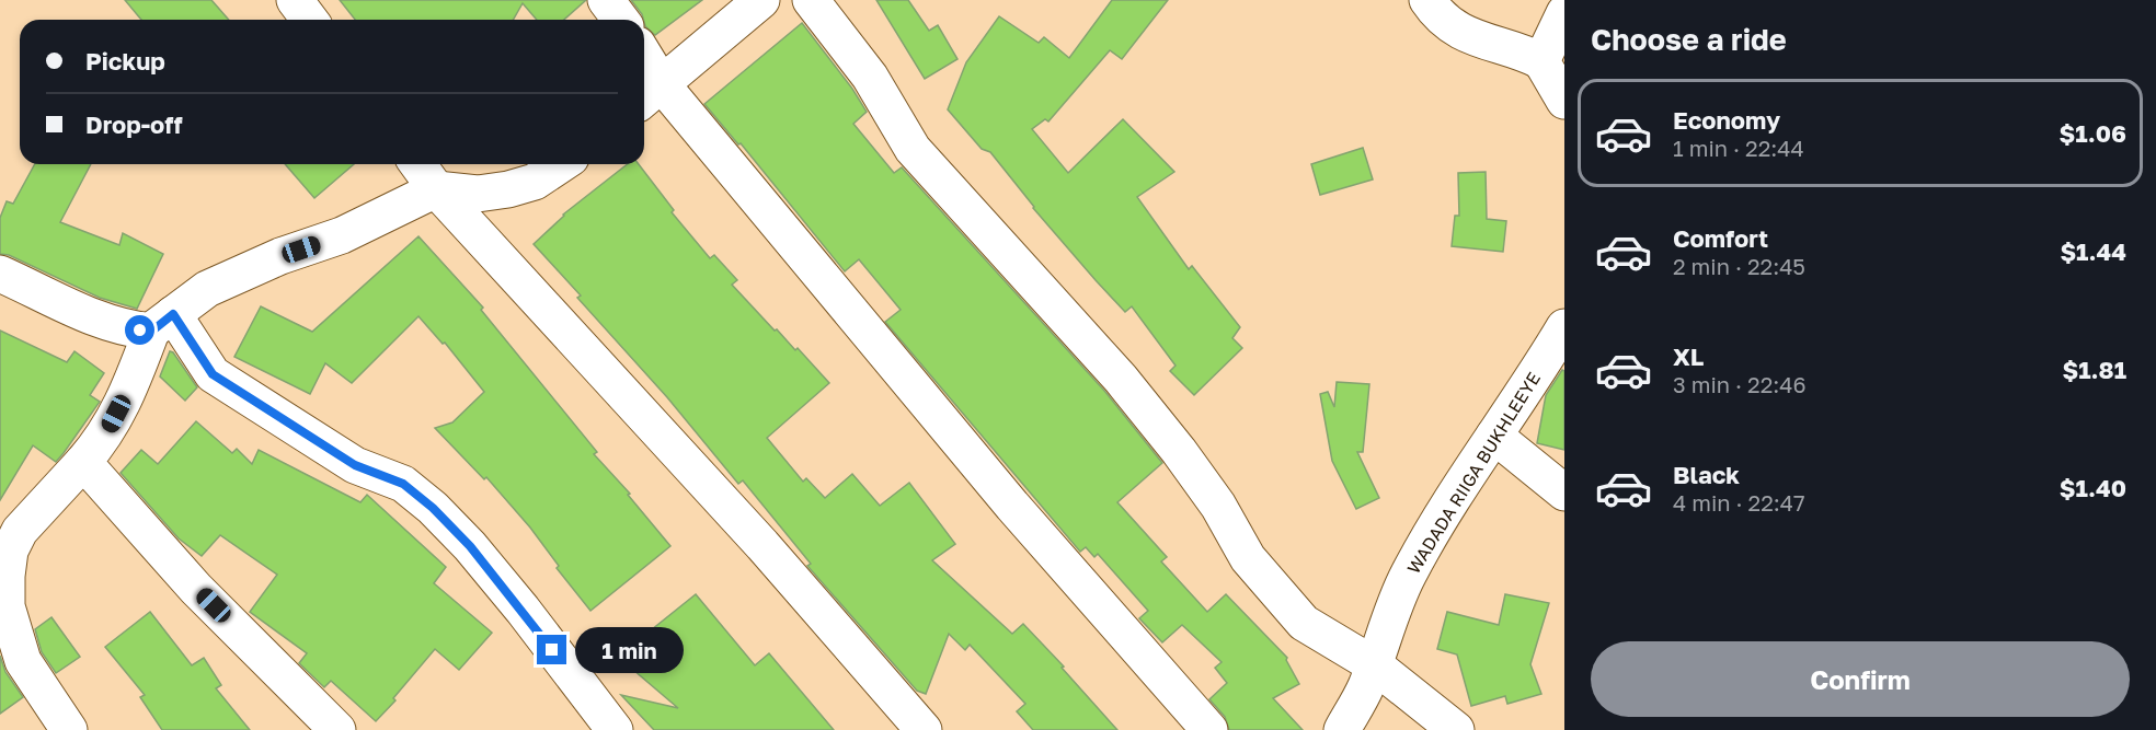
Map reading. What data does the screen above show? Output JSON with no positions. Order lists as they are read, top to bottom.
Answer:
{
  "streets": {
    "street": ["WADADA RIIGA BUKHLEEYE"]
  },
  "page": {
    "heading": "Choose a ride",
    "banner": ["Pickup", "Drop-off"],
    "list": [
      {
        "name": "Economy",
        "note": "1 min · 22:44",
        "value": "$1.06"
      },
      {
        "name": "Comfort",
        "note": "2 min · 22:45",
        "value": "$1.44"
      },
      {
        "name": "XL",
        "note": "3 min · 22:46",
        "value": "$1.81"
      },
      {
        "name": "Black",
        "note": "4 min · 22:47",
        "value": "$1.40"
      }
    ],
    "bubble": "1 min",
    "buttons": "Confirm"
  }
}
